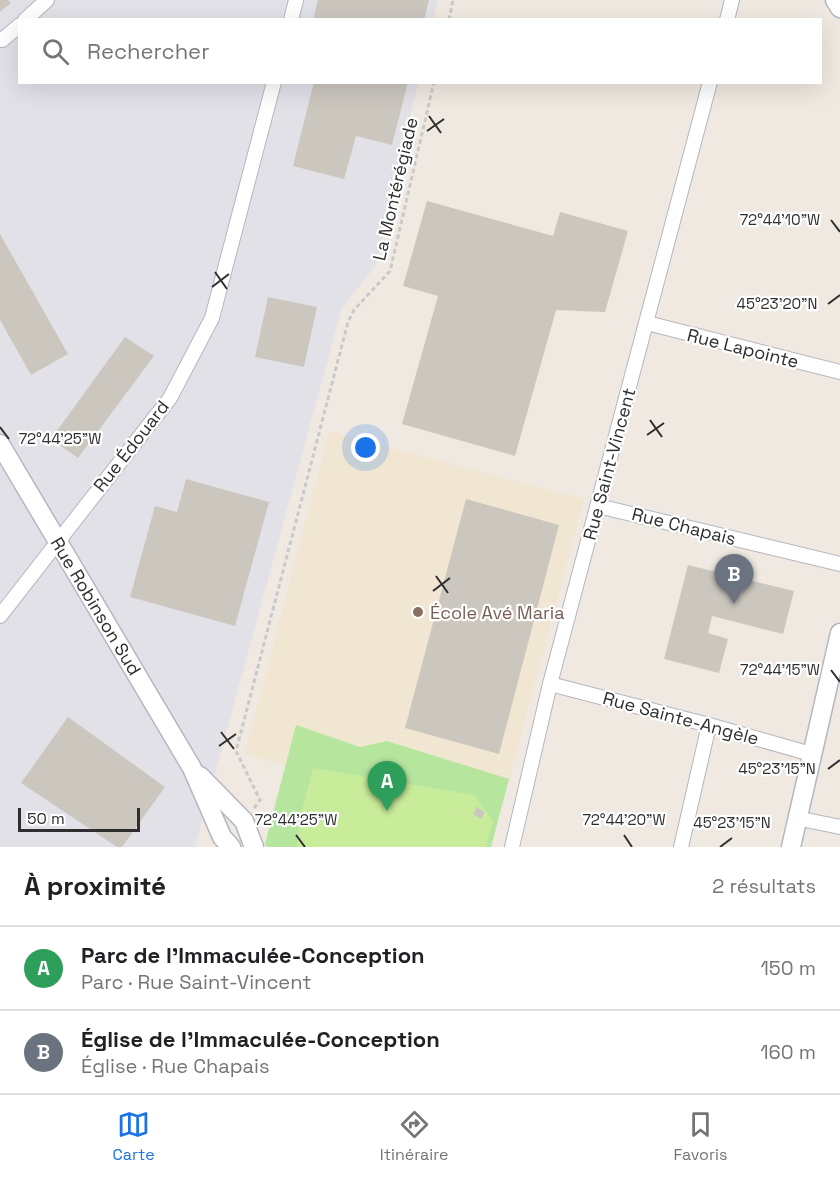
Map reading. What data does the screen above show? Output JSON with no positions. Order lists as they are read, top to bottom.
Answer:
{
  "streets": {
    "street": [
      "Rue Lapointe",
      "Rue Édouard",
      "Rue Saint-Vincent",
      "Rue Chapais",
      "Rue Robinson Sud",
      "Rue Sainte-Angèle"
    ],
    "path": ["La Montérégiade"]
  },
  "crossings": [
    ["Rue Lapointe", "Rue Saint-Vincent"],
    ["Rue Édouard", "Rue Robinson Sud"],
    ["Rue Saint-Vincent", "Rue Chapais"],
    ["Rue Saint-Vincent", "Rue Sainte-Angèle"]
  ],
  "places": ["École Avé Maria"],
  "scale_bar": "50 m",
  "page": {
    "search": "Rechercher",
    "pins": ["B", "A"],
    "scale": "50 m",
    "heading": ["À proximité", "2 résultats"],
    "list": [
      {
        "mark": "A",
        "name": "Parc de l'Immaculée-Conception",
        "note": "Parc · Rue Saint-Vincent",
        "value": "150 m"
      },
      {
        "mark": "B",
        "name": "Église de l'Immaculée-Conception",
        "note": "Église · Rue Chapais",
        "value": "160 m"
      }
    ],
    "nav": ["Carte", "Itinéraire", "Favoris"]
  },
  "coordinates": [
    "72°44'10\"W",
    "45°23'20\"N",
    "72°44'25\"W",
    "72°44'15\"W",
    "45°23'15\"N",
    "72°44'20\"W"
  ]
}
